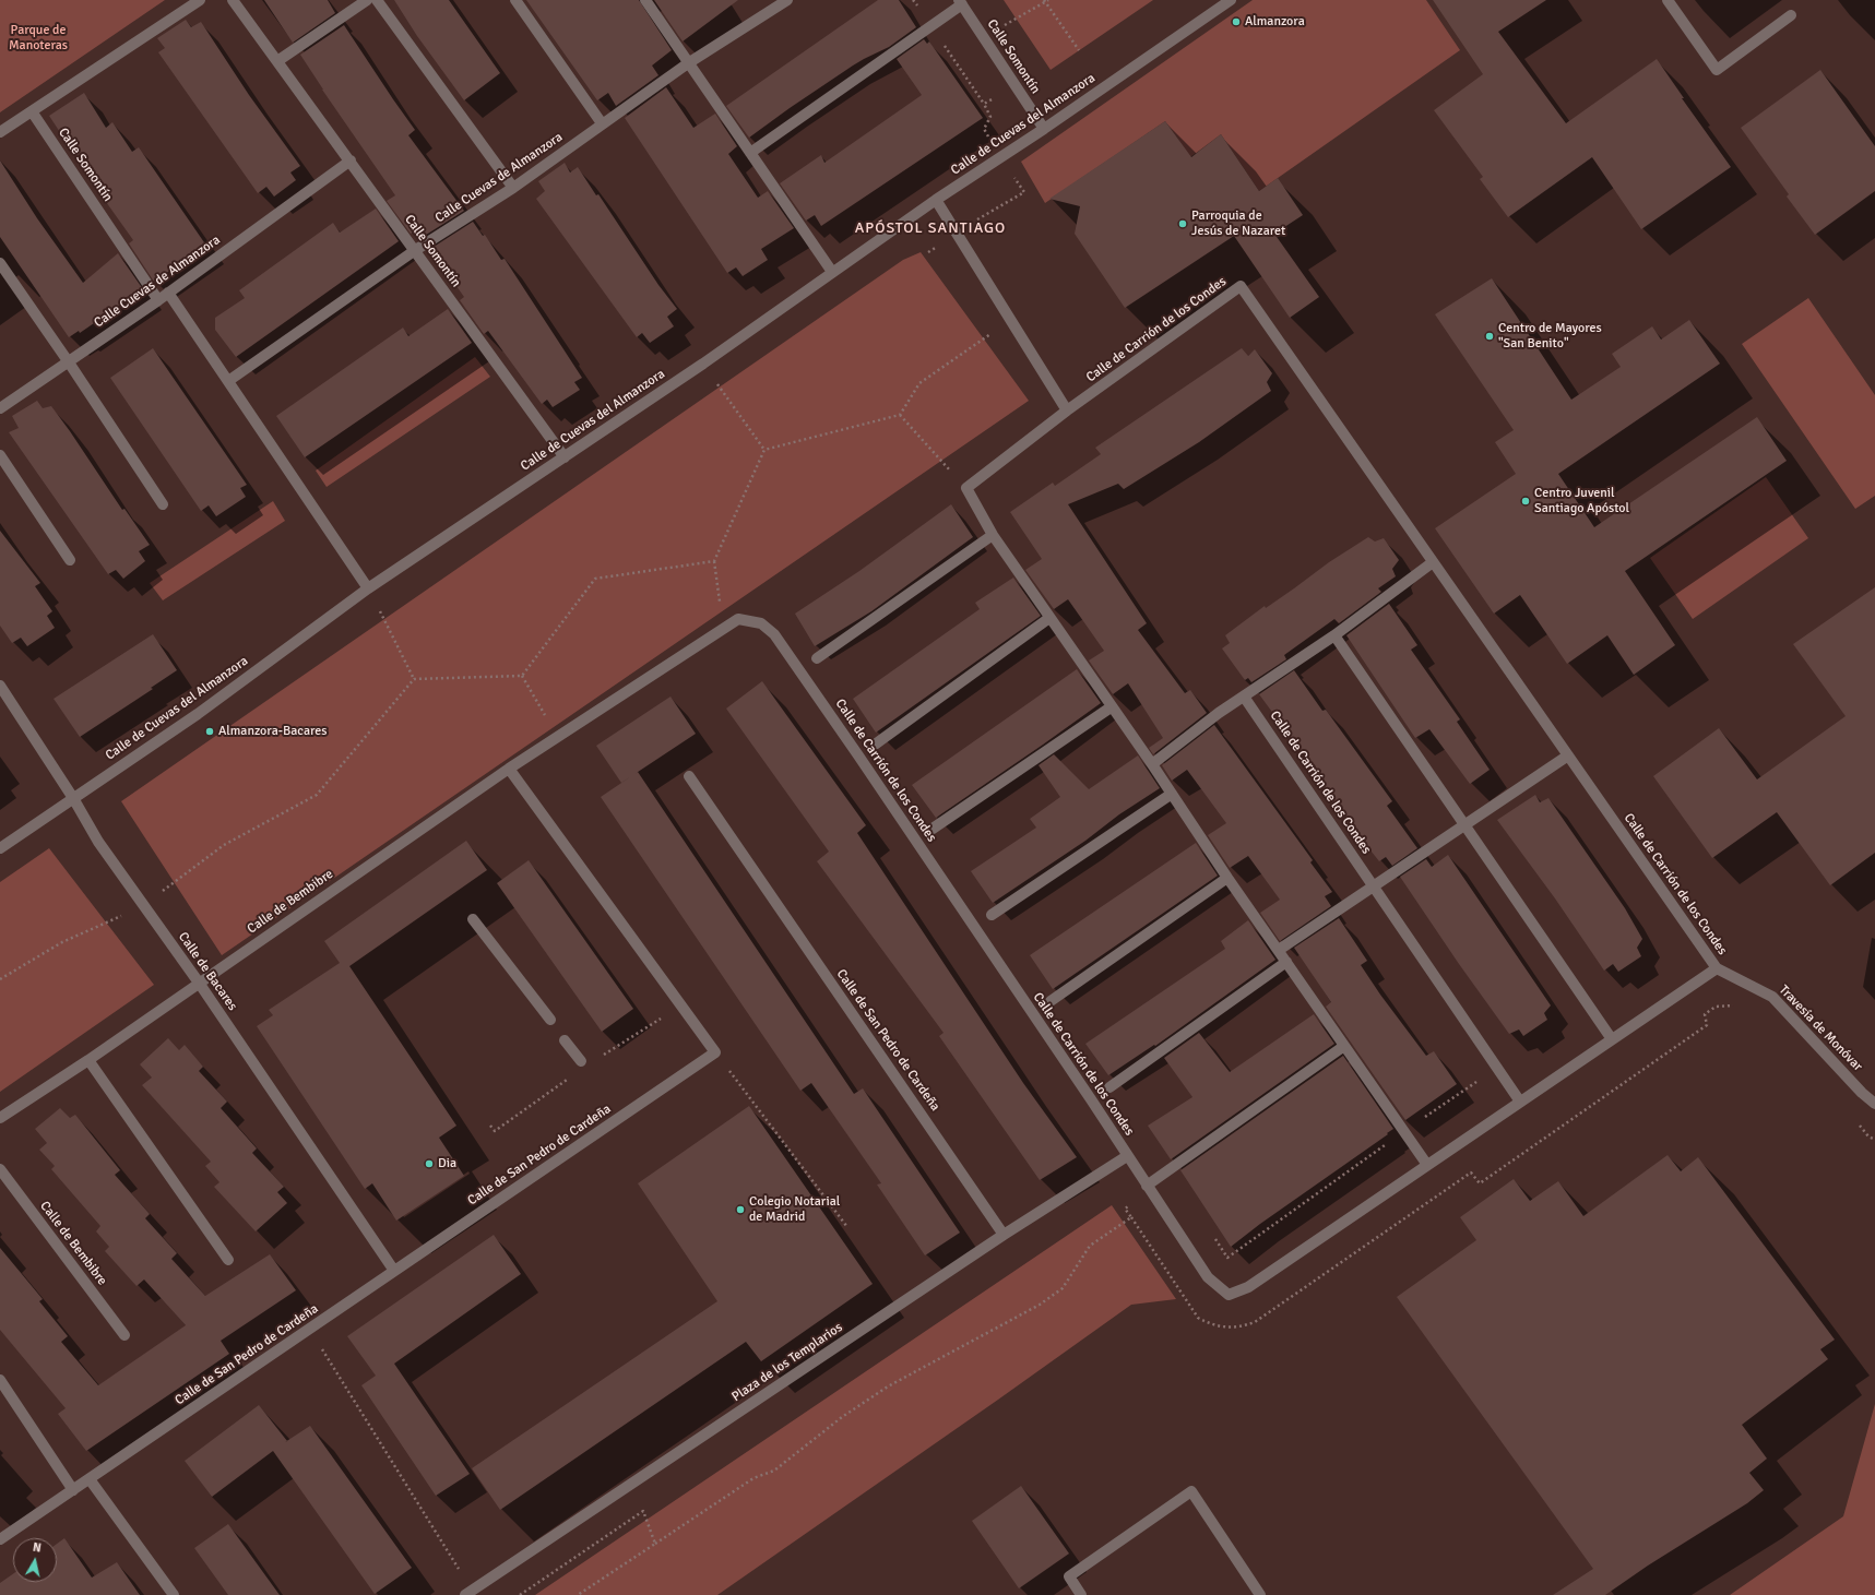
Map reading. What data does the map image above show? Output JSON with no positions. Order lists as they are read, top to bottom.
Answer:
{
  "streets": {
    "street": [
      "Calle Somontín",
      "Calle de Cuevas del Almanzora",
      "Calle Cuevas de Almanzora",
      "Calle de Carrión de los Condes",
      "Calle de Bembibre",
      "Calle de Bacares",
      "Travesía de Monóvar",
      "Calle de San Pedro de Cardeña",
      "Plaza de los Templarios"
    ]
  },
  "crossings": [
    ["Calle Somontín", "Calle de Cuevas del Almanzora"],
    ["Calle Somontín", "Calle Cuevas de Almanzora"],
    ["Calle de Cuevas del Almanzora", "Calle de Bacares"],
    ["Calle de Carrión de los Condes", "Calle de Bembibre"],
    ["Calle de Carrión de los Condes", "Travesía de Monóvar"],
    ["Calle de Carrión de los Condes", "Plaza de los Templarios"],
    ["Calle de Bembibre", "Calle de Bacares"],
    ["Calle de Bacares", "Calle de San Pedro de Cardeña"],
    ["Calle de San Pedro de Cardeña", "Plaza de los Templarios"]
  ],
  "districts": ["APÓSTOL SANTIAGO"],
  "parks": ["Parque de Manoteras"],
  "places": [
    "Almanzora",
    "Parroquia de Jesús de Nazaret",
    "Centro de Mayores \"San Benito\"",
    "Centro Juvenil Santiago Apóstol",
    "Almanzora-Bacares",
    "Dia",
    "Colegio Notarial de Madrid"
  ],
  "north": "top"
}
